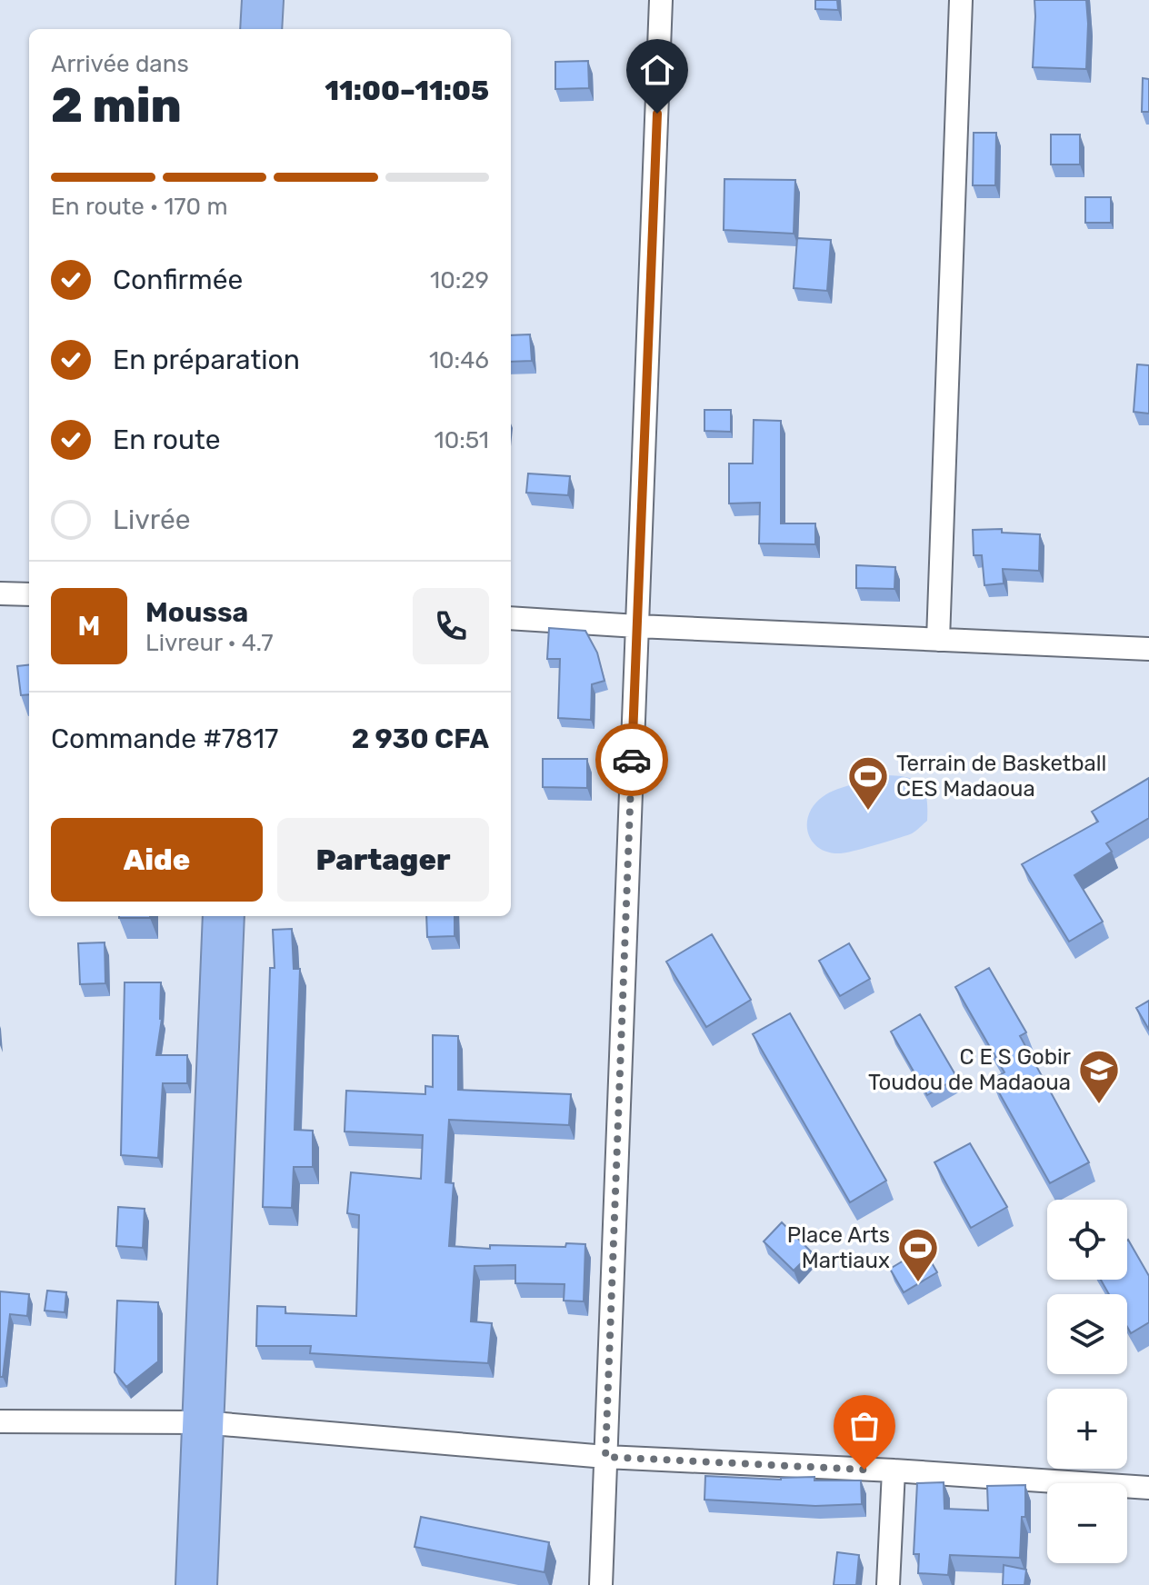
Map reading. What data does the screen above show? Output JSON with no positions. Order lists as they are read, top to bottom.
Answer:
{
  "places": {
    "sports": ["Terrain de Basketball CES Madaoua", "Place Arts Martiaux"],
    "school or university": ["C E S Gobir Toudou de Madaoua"]
  },
  "page": {
    "heading": ["2 min", "Arrivée dans", "11:00–11:05"],
    "panel": [
      "Moussa",
      "Livreur · 4.7",
      "Commande #7817",
      "2 930 CFA"
    ],
    "bar": "En route · 170 m",
    "list": [
      ["Confirmée", "10:29"],
      ["En préparation", "10:46"],
      ["En route", "10:51"],
      "Livrée"
    ],
    "round": "M",
    "buttons": ["Aide", "Partager"],
    "map_buttons": ["+", "−"]
  }
}
